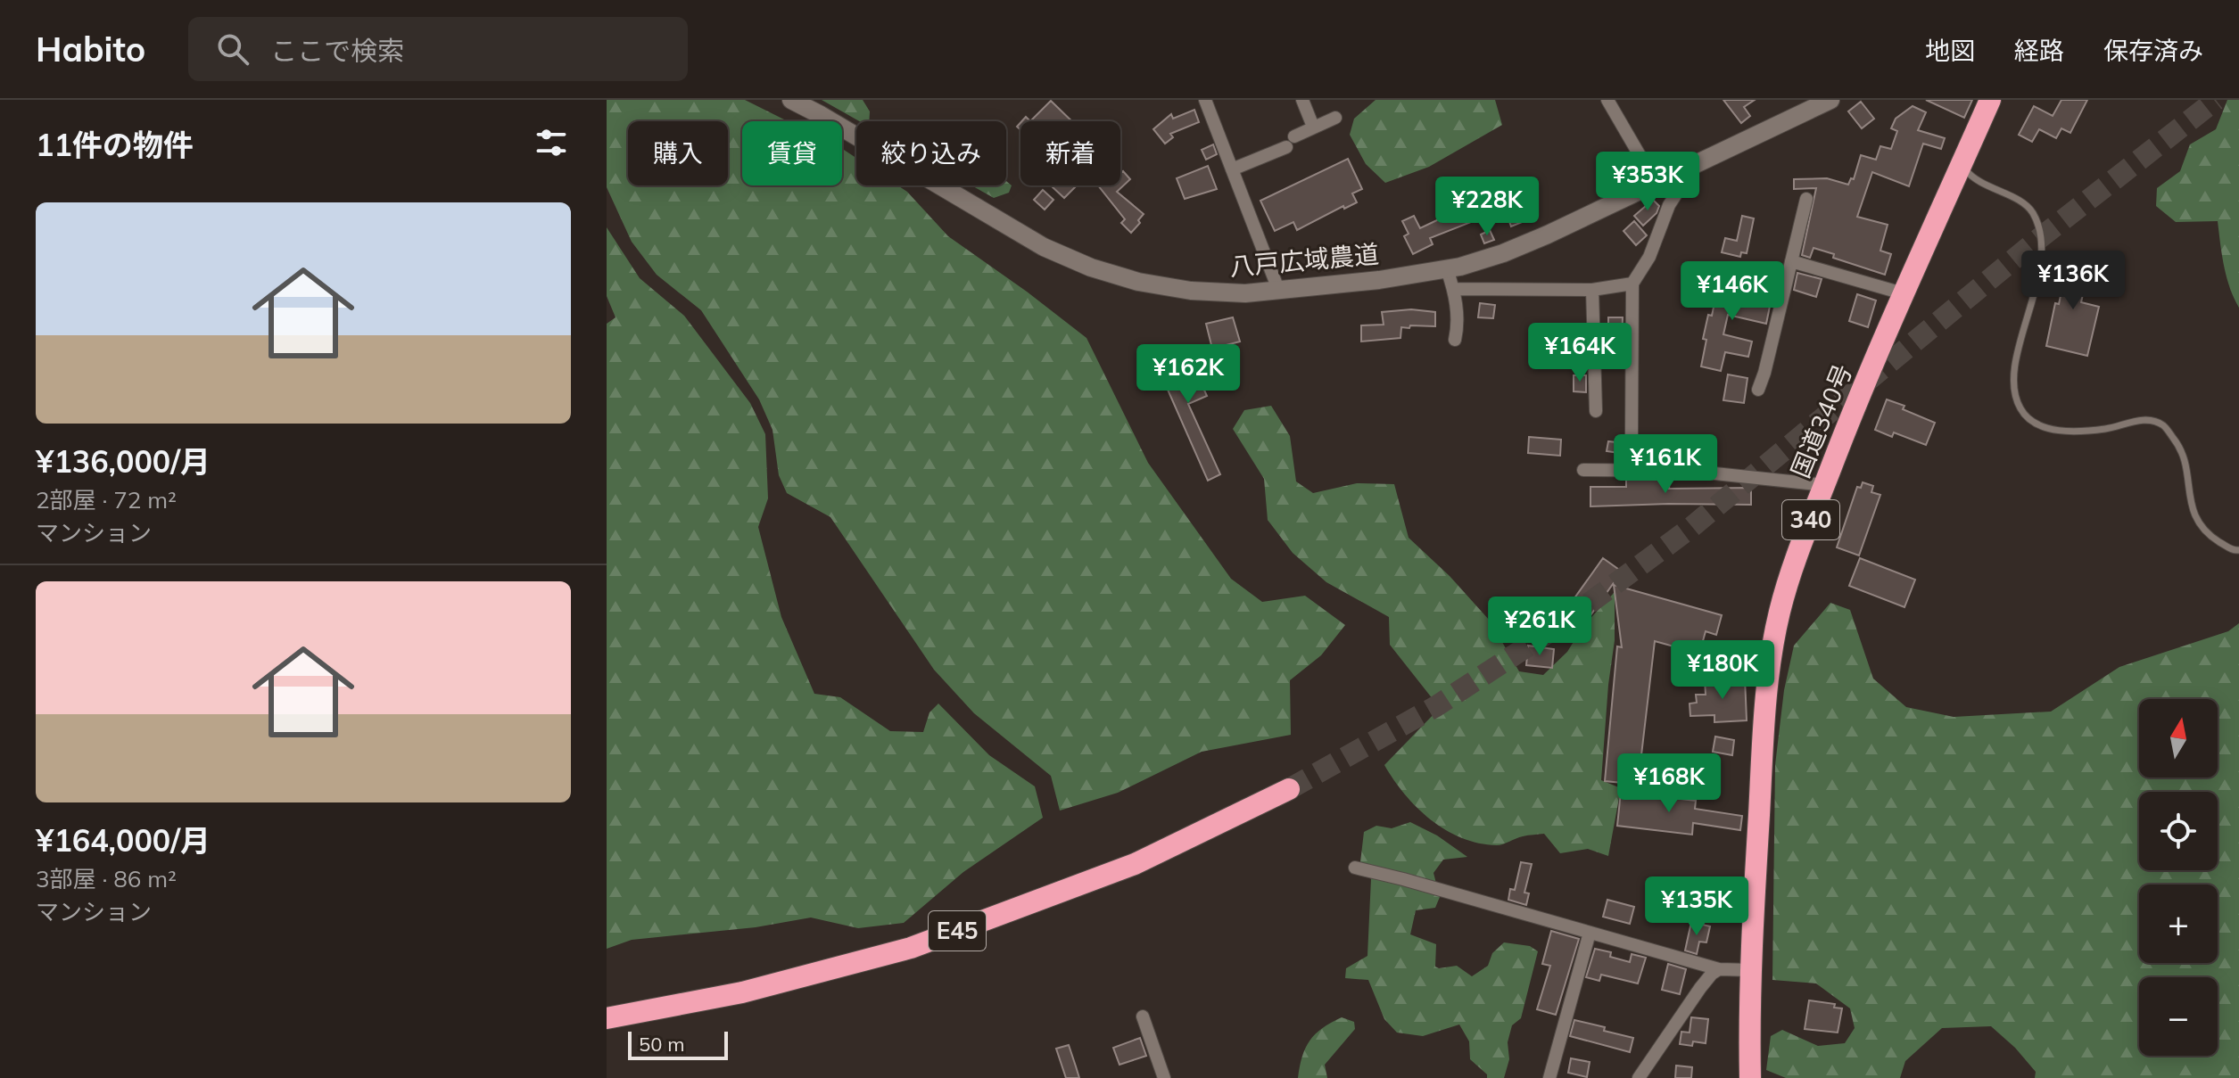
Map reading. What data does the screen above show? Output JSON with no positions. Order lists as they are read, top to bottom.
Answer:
{
  "streets": {
    "highway": ["国道340号", "340", "E45"],
    "street": ["八戸広域農道"]
  },
  "scale_bar": "50 m",
  "north": "top",
  "page": {
    "header": "Habito",
    "search": "ここで検索",
    "nav": ["地図", "経路", "保存済み"],
    "heading": "11件の物件",
    "chip": [
      "購入",
      "賃貸",
      "絞り込み",
      "新着"
    ],
    "price": [
      "¥353K",
      "¥228K",
      "¥136K",
      "¥146K",
      "¥164K",
      "¥162K",
      "¥161K",
      "¥261K",
      "¥180K",
      "¥168K",
      "¥135K"
    ],
    "list": [
      {
        "name": "¥136,000/月",
        "note": "2部屋 · 72 m² · マンション"
      },
      {
        "name": "¥164,000/月",
        "note": "3部屋 · 86 m² · マンション"
      }
    ],
    "map_buttons": ["+", "−"],
    "scale": "50 m"
  }
}
